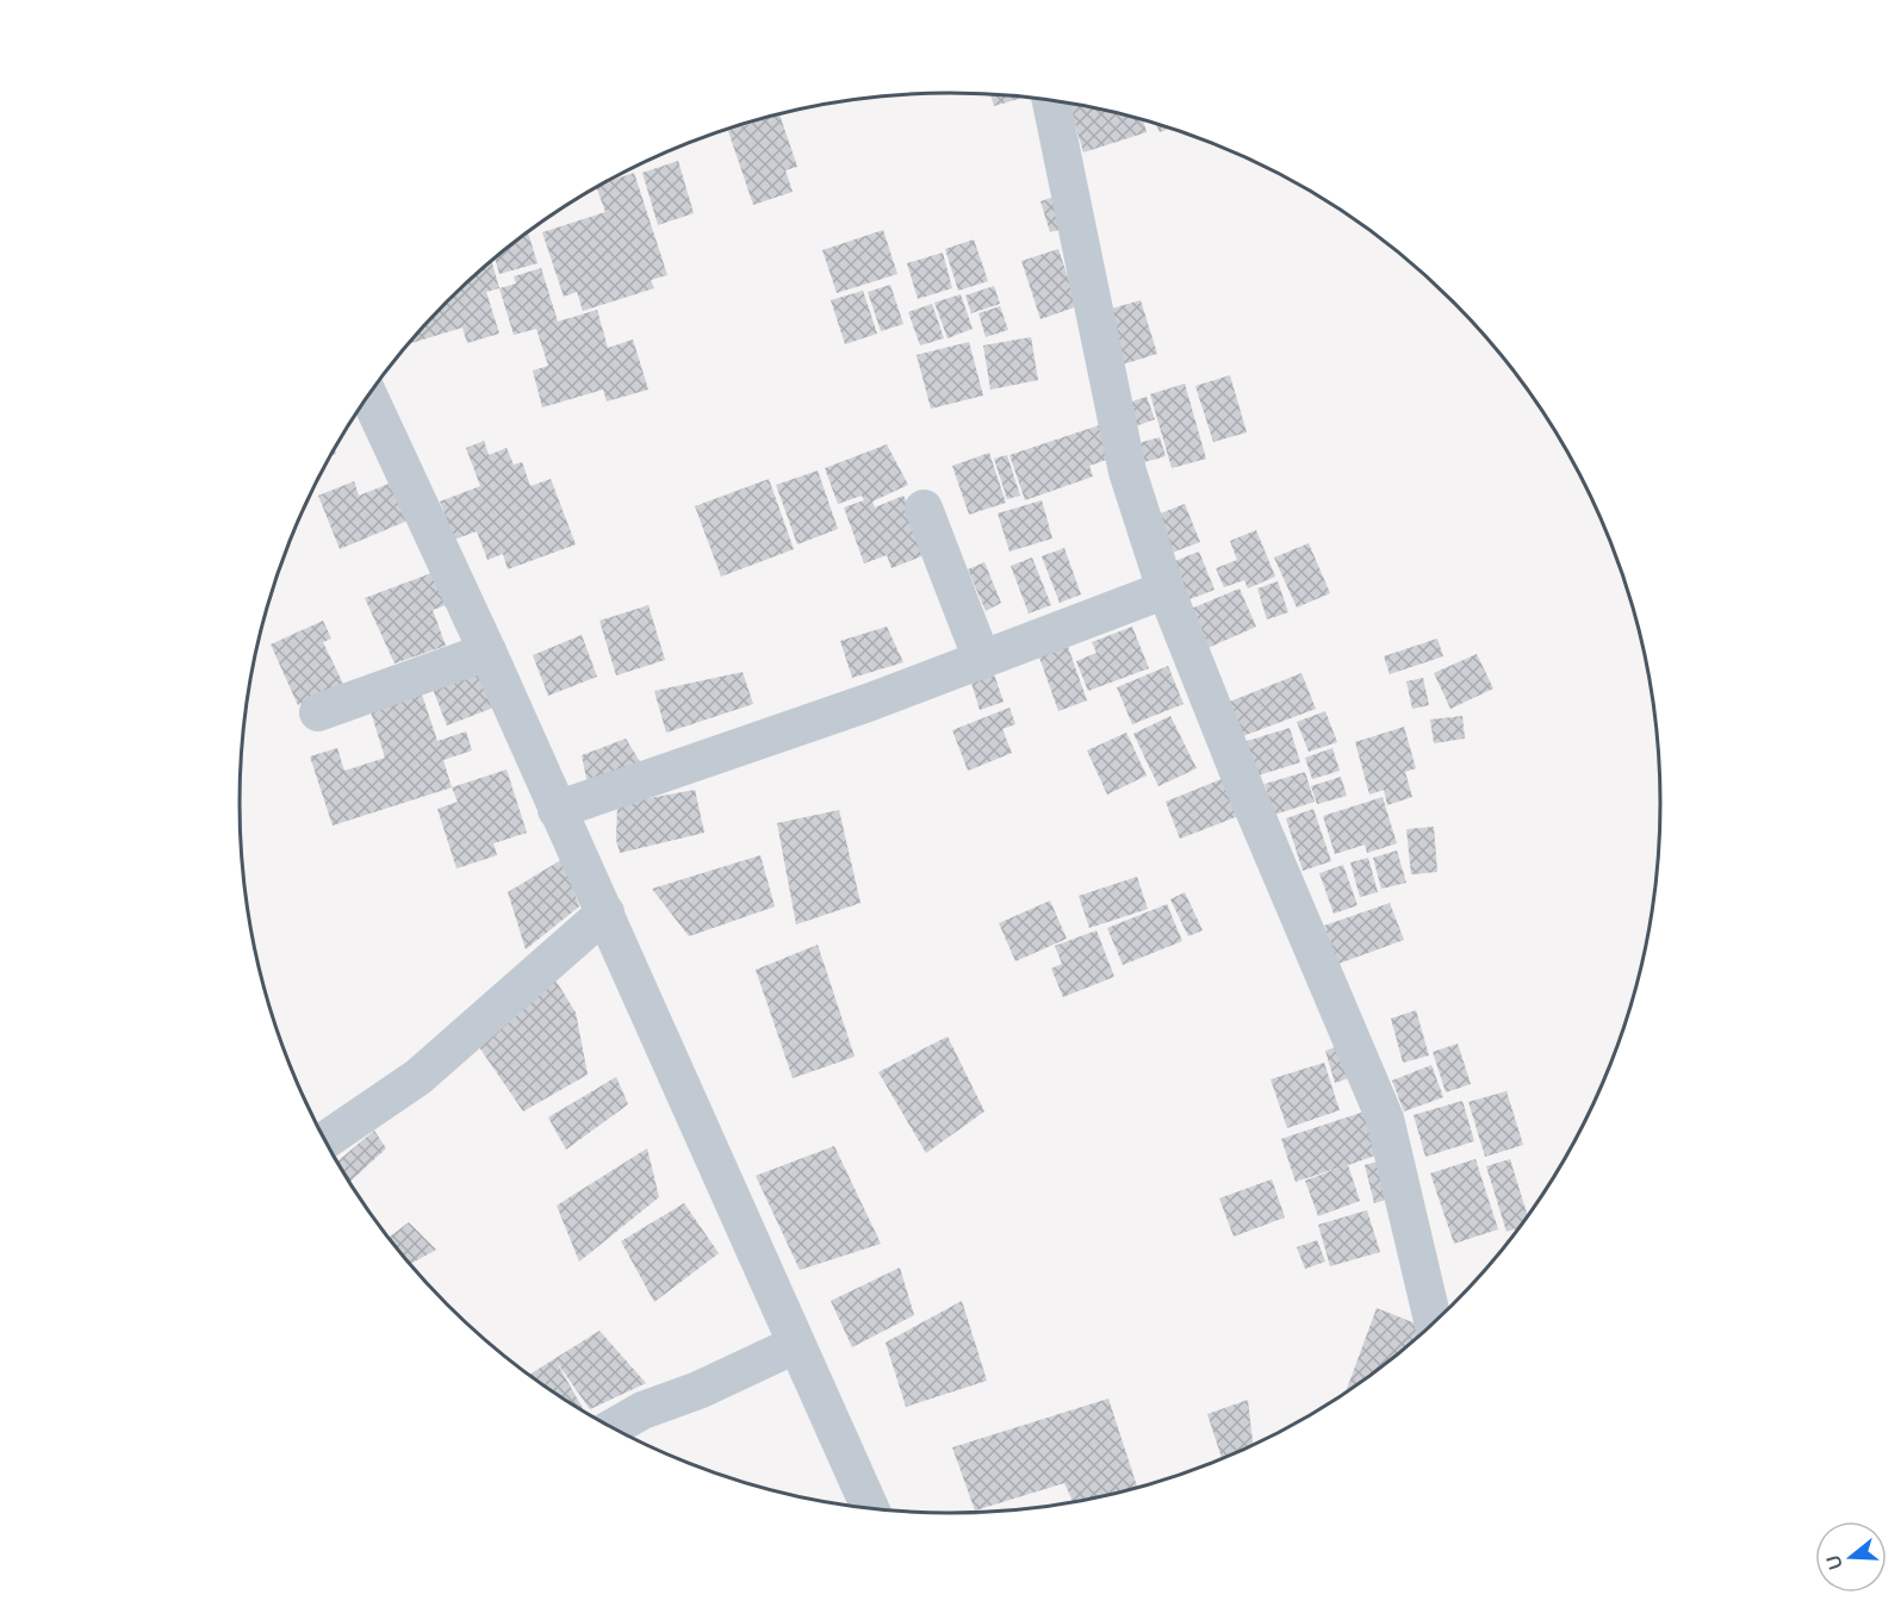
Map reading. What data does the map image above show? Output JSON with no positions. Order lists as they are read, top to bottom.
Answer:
{
  "north": "left"
}
